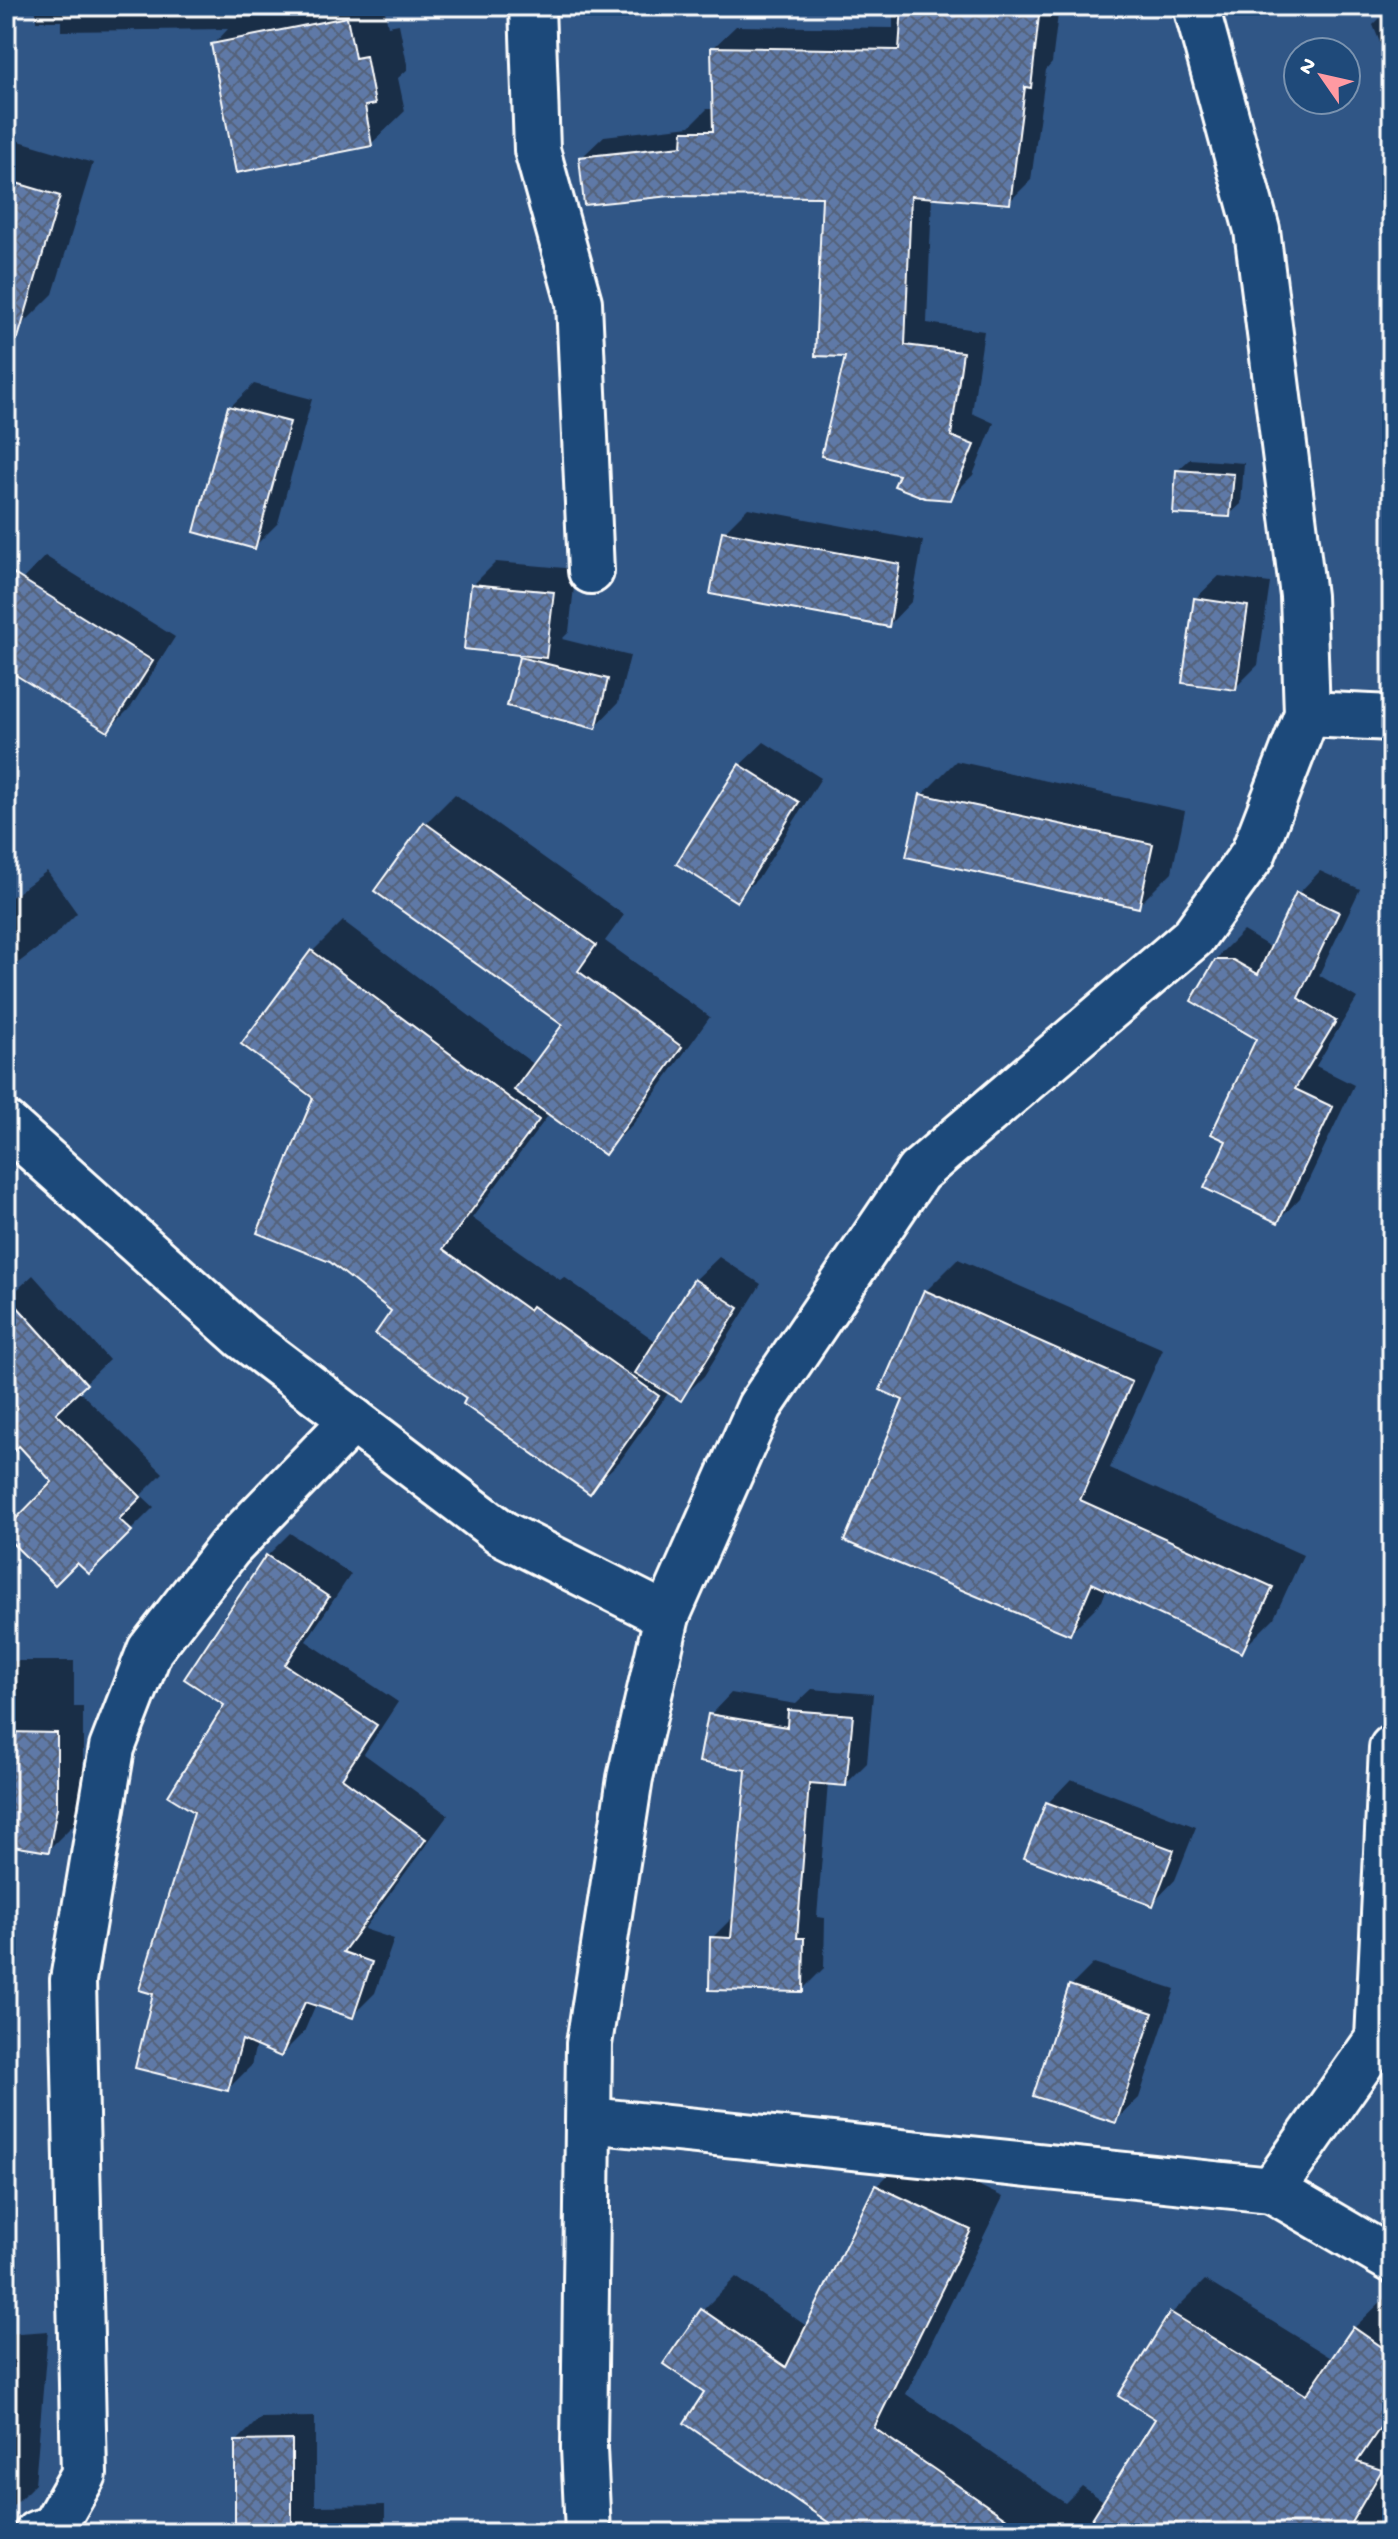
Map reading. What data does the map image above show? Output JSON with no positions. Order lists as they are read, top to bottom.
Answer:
{
  "north": "top left"
}
